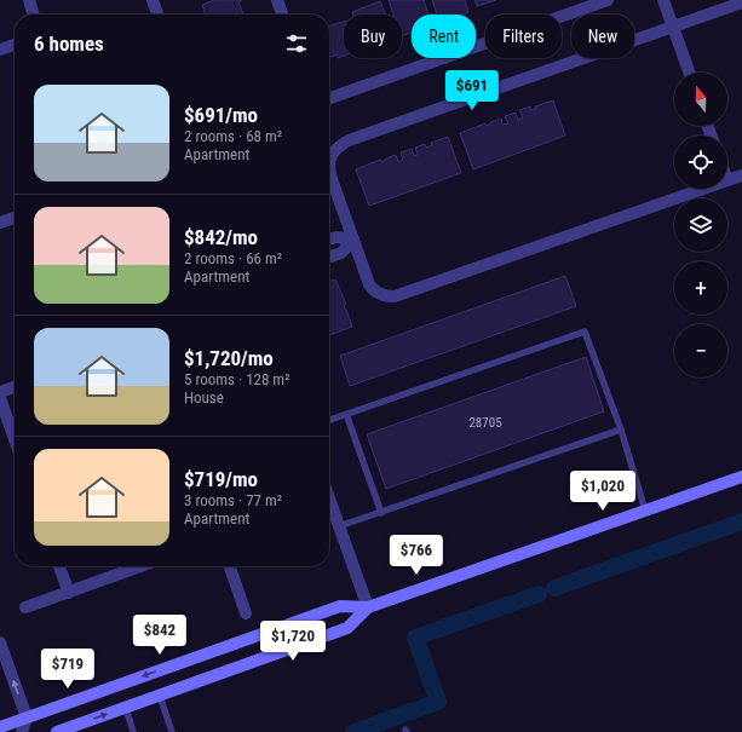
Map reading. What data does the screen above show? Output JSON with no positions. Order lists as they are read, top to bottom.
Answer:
{
  "house_numbers": ["28705"],
  "north": "top",
  "page": {
    "chip": [
      "Buy",
      "Rent",
      "Filters",
      "New"
    ],
    "heading": "6 homes",
    "price": [
      "$691",
      "$1,020",
      "$766",
      "$842",
      "$1,720",
      "$719"
    ],
    "map_buttons": ["+", "−"],
    "list": [
      {
        "name": "$691/mo",
        "note": "2 rooms · 68 m² · Apartment"
      },
      {
        "name": "$842/mo",
        "note": "2 rooms · 66 m² · Apartment"
      },
      {
        "name": "$1,720/mo",
        "note": "5 rooms · 128 m² · House"
      },
      {
        "name": "$719/mo",
        "note": "3 rooms · 77 m² · Apartment"
      }
    ]
  }
}
